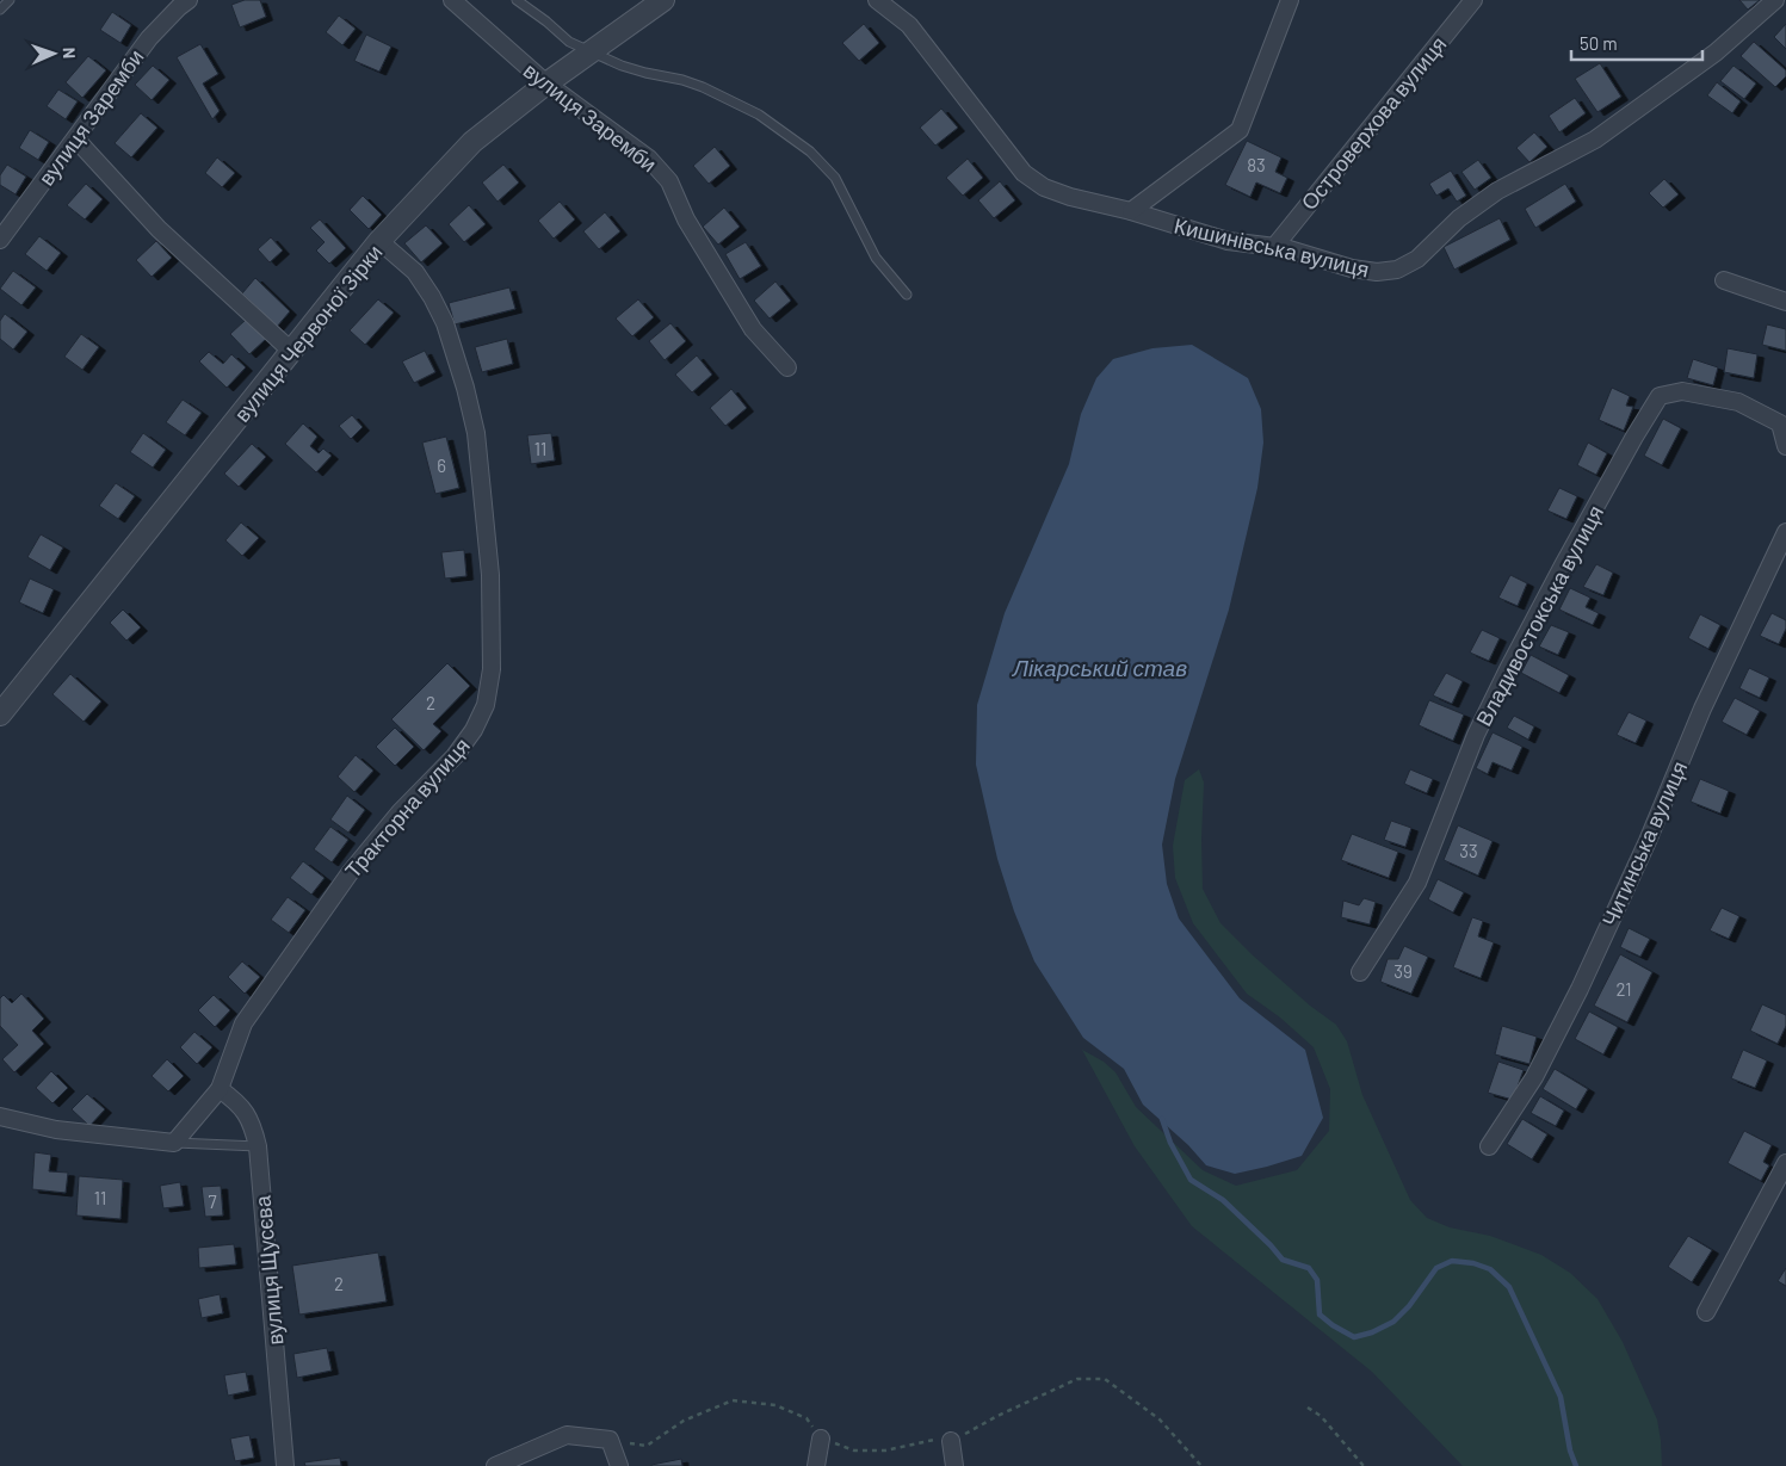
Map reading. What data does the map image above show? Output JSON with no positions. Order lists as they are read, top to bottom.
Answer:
{
  "streets": {
    "street": [
      "вулиця Заремби",
      "Островерхова вулиця",
      "Кишинівська вулиця",
      "вулиця Червоної Зірки",
      "Владивостокська вулиця",
      "Тракторна вулиця",
      "Читинська вулиця",
      "вулиця Щусєва"
    ]
  },
  "crossings": [
    ["вулиця Заремби", "вулиця Червоної Зірки"],
    ["Островерхова вулиця", "Кишинівська вулиця"],
    ["вулиця Червоної Зірки", "Тракторна вулиця"],
    ["Тракторна вулиця", "вулиця Щусєва"]
  ],
  "water": ["Лікарський став"],
  "house_numbers": [
    "83",
    "11",
    "6",
    "2",
    "33",
    "39",
    "21",
    "11",
    "7",
    "2"
  ],
  "scale_bar": "50 m",
  "north": "right"
}
